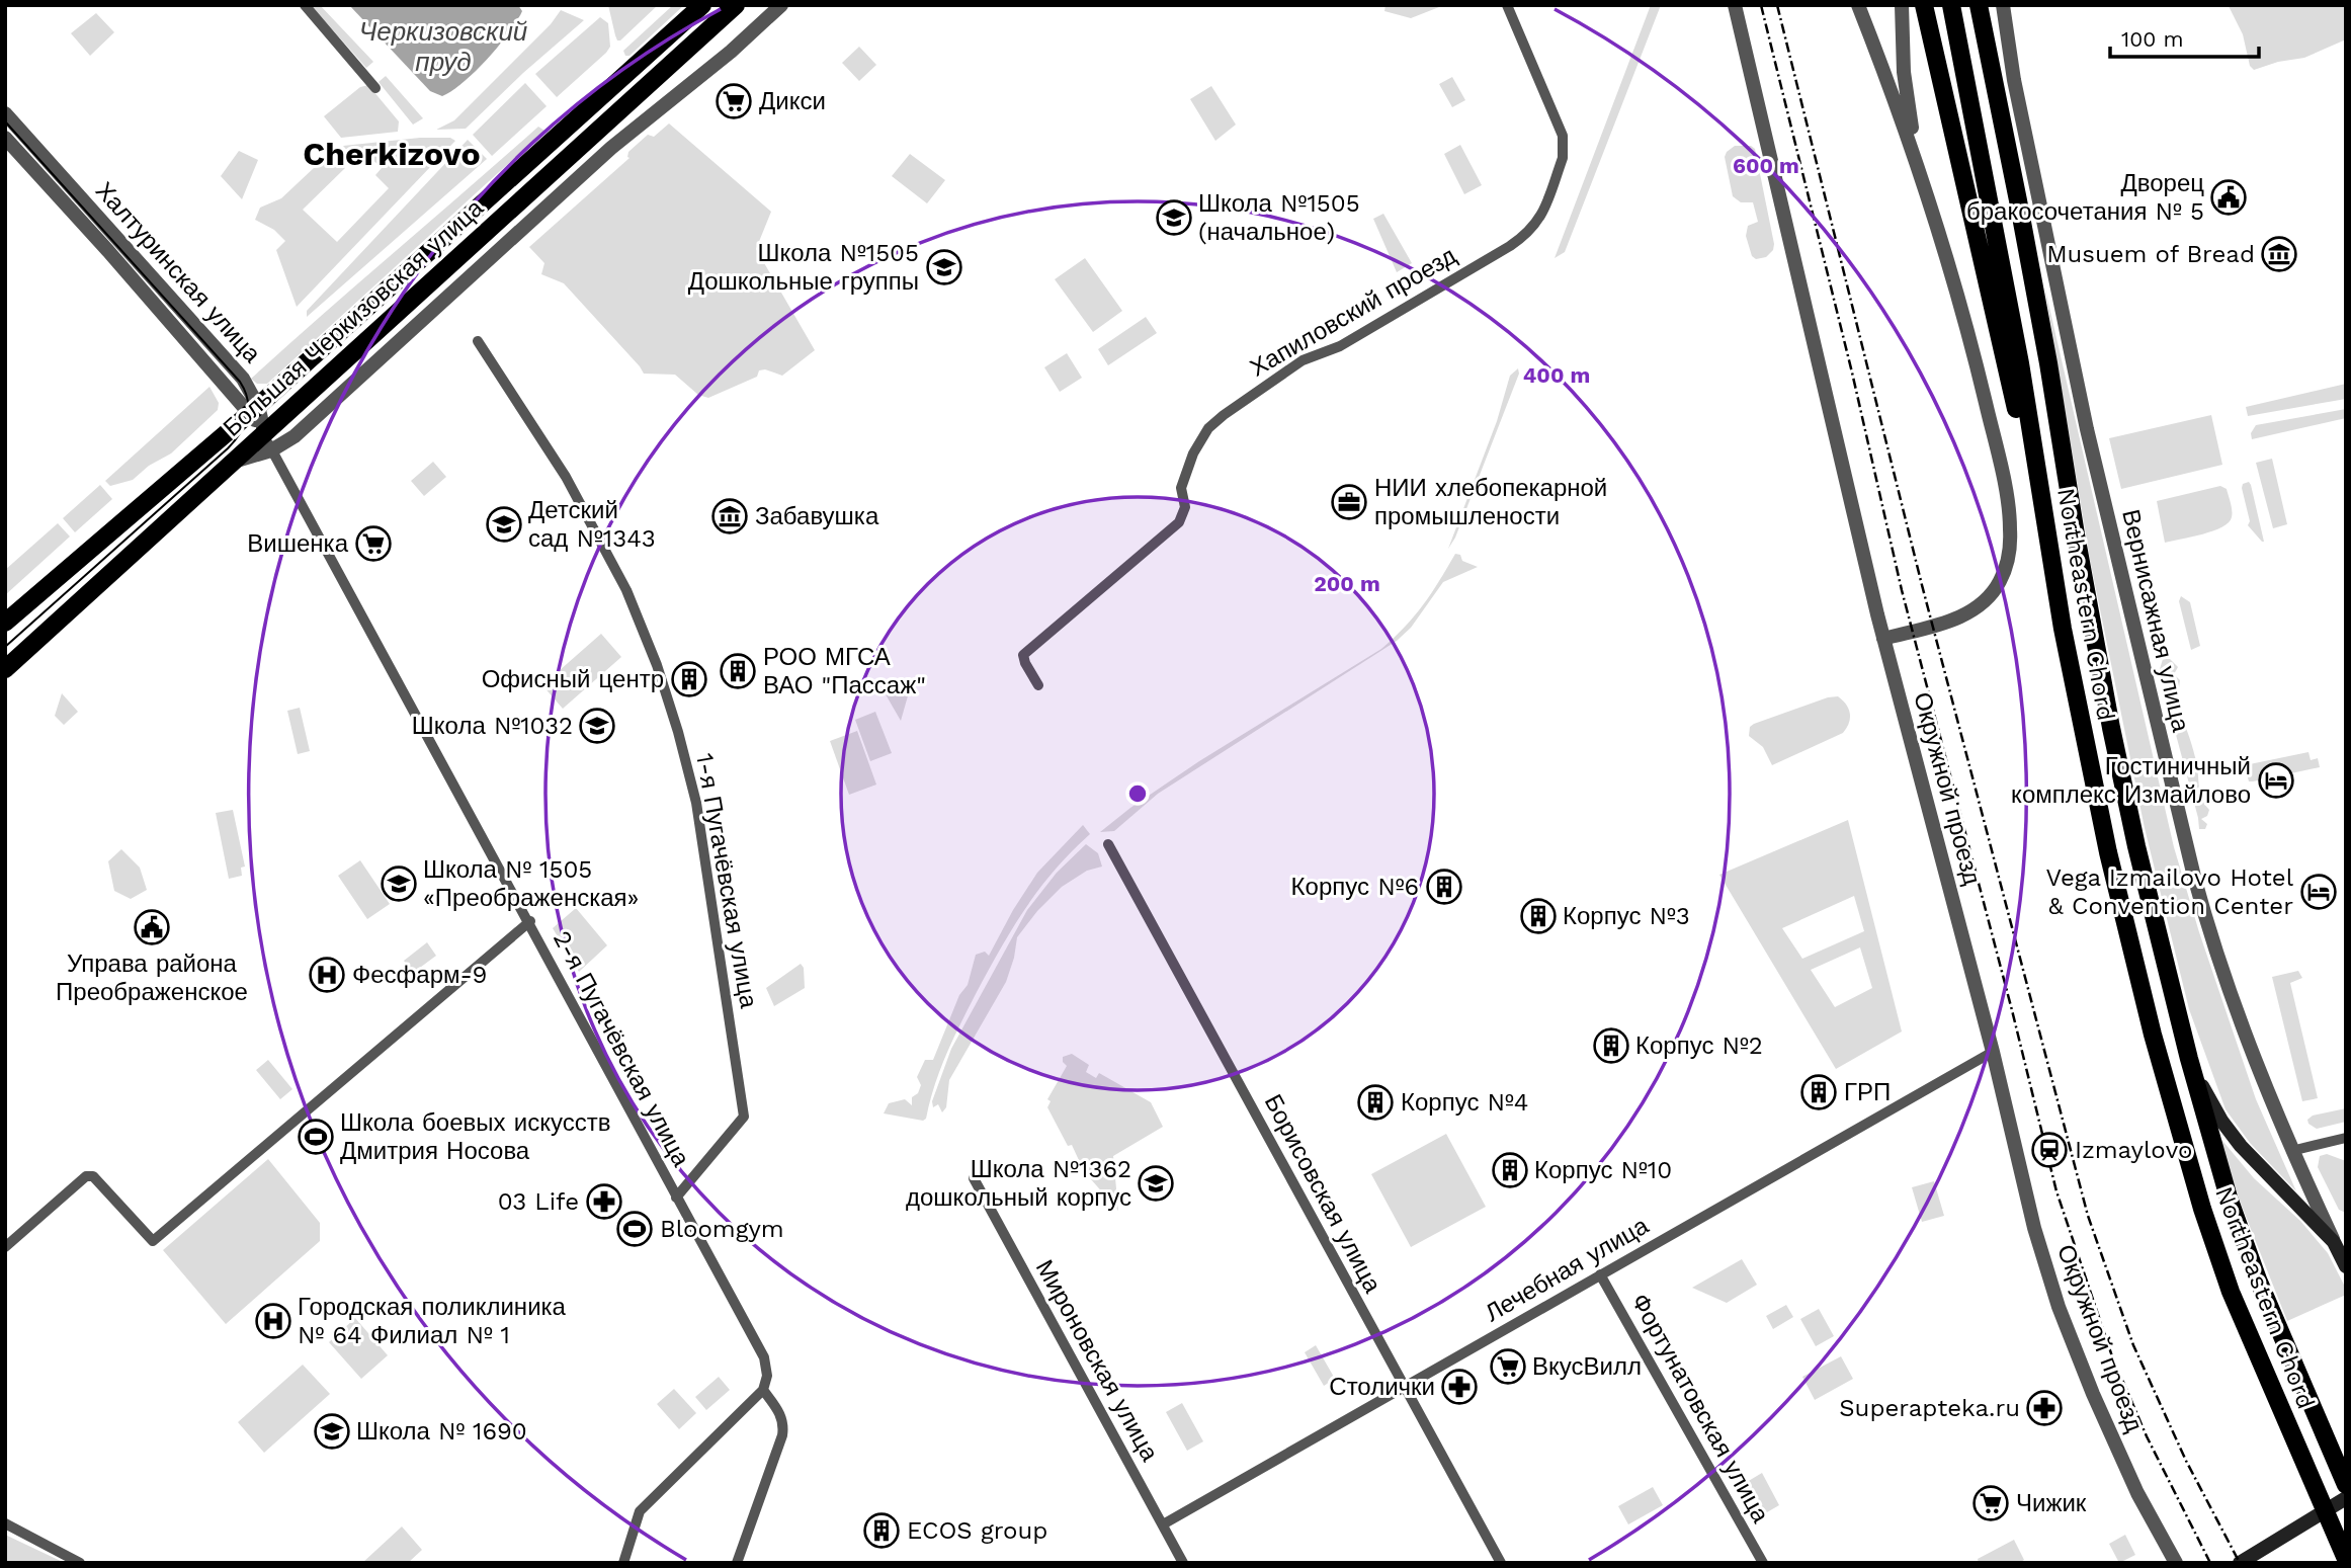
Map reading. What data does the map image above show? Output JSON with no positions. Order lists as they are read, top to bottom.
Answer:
{
  "streets": {
    "main road": ["Большая Черкизовская улица", "Northeastern Chord", "Вернисажная улица"],
    "street": [
      "Халтуринская улица",
      "Хапиловский проезд",
      "Окружной проезд",
      "1-я Пугачёвская улица",
      "2-я Пугачёвская улица",
      "Борисовская улица",
      "Лечебная улица",
      "Мироновская улица",
      "Фортунатовская улица"
    ]
  },
  "crossings": [
    ["Халтуринская улица", "Большая Черкизовская улица"],
    ["Халтуринская улица", "2-я Пугачёвская улица"],
    ["Большая Черкизовская улица", "2-я Пугачёвская улица"],
    ["Окружной проезд", "Лечебная улица"],
    ["1-я Пугачёвская улица", "2-я Пугачёвская улица"],
    ["Борисовская улица", "Лечебная улица"],
    ["Лечебная улица", "Мироновская улица"],
    ["Лечебная улица", "Фортунатовская улица"]
  ],
  "districts": ["Cherkizovo"],
  "water": ["Черкизовский пруд"],
  "places": {
    "supermarket": [
      "Дикси",
      "Вишенка",
      "ВкусВилл",
      "Чижик"
    ],
    "public building": ["Дворец бракосочетания № 5", "Управа района Преображенское"],
    "school or university": [
      "Школа №1505 (начальное)",
      "Школа №1505 Дошкольные группы",
      "Детский сад №1343",
      "Школа №1032",
      "Школа № 1505 «Преображенская»",
      "Школа №1362 дошкольный корпус",
      "Школа № 1690"
    ],
    "museum": ["Musuem of Bread", "Забавушка"],
    "office": ["НИИ хлебопекарной промышлености"],
    "building": [
      "РОО МГСА ВАО \"Пассаж\"",
      "Офисный центр",
      "Корпус №6",
      "Корпус №3",
      "Корпус №2",
      "ГРП",
      "Корпус №4",
      "Корпус №10",
      "ECOS group"
    ],
    "hotel": ["Гостиничный комплекс Измайлово", "Vega Izmailovo Hotel & Convention Center"],
    "hospital": ["Фесфарм-9", "Городская поликлиника № 64 Филиал № 1"],
    "sports": ["Школа боевых искусств Дмитрия Носова", "Bloomgym"],
    "station": ["Izmaylovo"],
    "pharmacy": ["03 Life", "Столички", "Superapteka.ru"]
  },
  "scale_bar": "100 m",
  "rings": ["600 m", "400 m", "200 m"]
}
